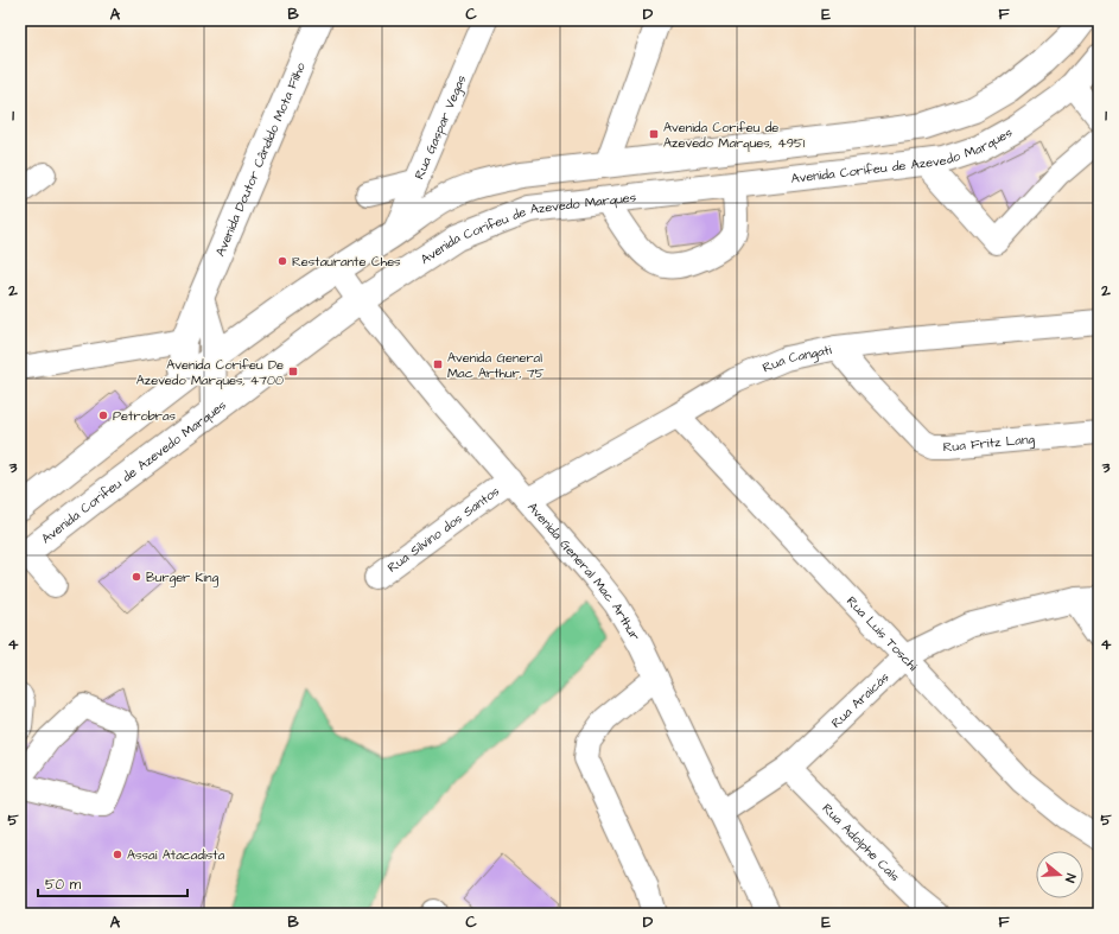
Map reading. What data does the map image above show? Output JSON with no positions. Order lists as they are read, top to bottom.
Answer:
{
  "streets": {
    "main road": ["Avenida Corifeu de Azevedo Marques", "Avenida Doutor Cândido Mota Filho"],
    "street": [
      "Rua Gaspar Vegas",
      "Rua Cangati",
      "Rua Fritz Lang",
      "Rua Silvino dos Santos",
      "Avenida General Mac Arthur",
      "Rua Luís Toschi",
      "Rua Araicás",
      "Rua Adolphe Cals"
    ]
  },
  "crossings": [
    ["Rua Gaspar Vegas", "Avenida Corifeu de Azevedo Marques"],
    ["Avenida Corifeu de Azevedo Marques", "Avenida Doutor Cândido Mota Filho"],
    ["Avenida Corifeu de Azevedo Marques", "Avenida General Mac Arthur"],
    ["Rua Cangati", "Rua Fritz Lang"],
    ["Rua Cangati", "Avenida General Mac Arthur"],
    ["Rua Cangati", "Rua Luís Toschi"],
    ["Rua Silvino dos Santos", "Avenida General Mac Arthur"],
    ["Avenida General Mac Arthur", "Rua Araicás"],
    ["Rua Luís Toschi", "Rua Araicás"],
    ["Rua Araicás", "Rua Adolphe Cals"]
  ],
  "places": {
    "transit": ["Avenida Corifeu de Azevedo Marques, 4951", "Avenida General Mac Arthur, 75", "Avenida Corifeu De Azevedo Marques, 4700"],
    "other": [
      "Restaurante Ches",
      "Petrobras",
      "Burger King",
      "Assaí Atacadista"
    ]
  },
  "scale_bar": "50 m",
  "north": "right",
  "grid": {
    "columns": [
      "A",
      "B",
      "C",
      "D",
      "E",
      "F"
    ],
    "rows": [
      "1",
      "2",
      "3",
      "4",
      "5"
    ]
  }
}
